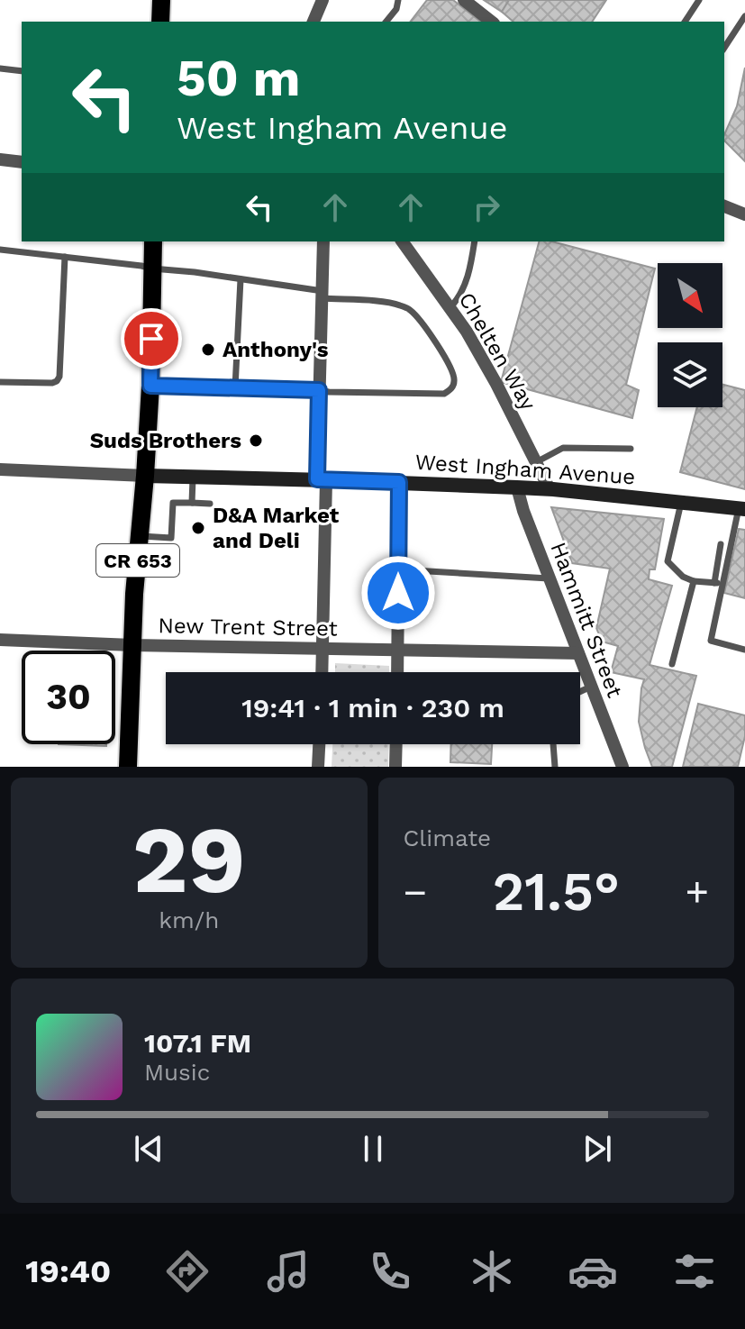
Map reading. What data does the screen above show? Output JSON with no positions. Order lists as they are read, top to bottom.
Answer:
{
  "streets": {
    "main road": ["CR 653"],
    "street": [
      "Chelten Way",
      "West Ingham Avenue",
      "Hammitt Street",
      "New Trent Street"
    ]
  },
  "crossings": [
    ["Chelten Way", "West Ingham Avenue"],
    ["West Ingham Avenue", "CR 653"],
    ["West Ingham Avenue", "Hammitt Street"],
    ["CR 653", "New Trent Street"],
    ["Hammitt Street", "New Trent Street"]
  ],
  "places": ["Anthony's", "Suds Brothers", "D&A Market and Deli"],
  "north": "bottom right",
  "page": {
    "turn": ["50 m", "West Ingham Avenue"],
    "limit": "30",
    "trip": "19:41 · 1 min · 230 m",
    "tile": [
      ["29", "km/h"],
      "Climate"
    ],
    "heat": ["−", "21.5°", "+"],
    "song": ["107.1 FM", "Music"],
    "tabs": "19:40"
  }
}
